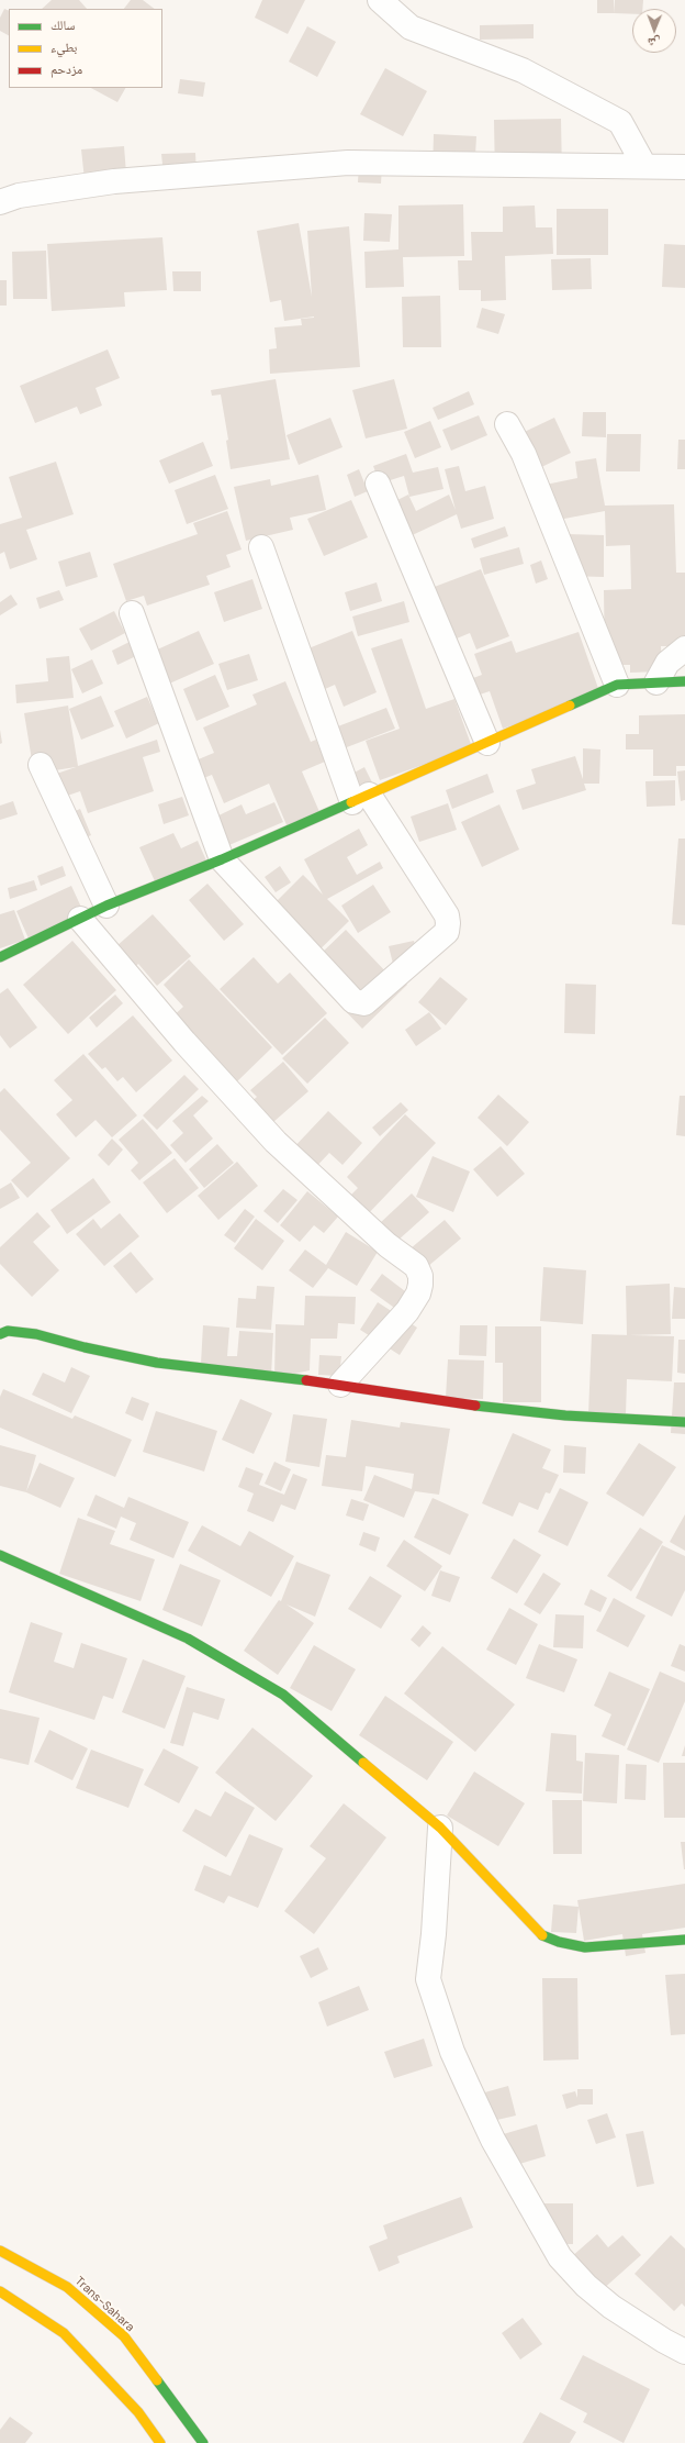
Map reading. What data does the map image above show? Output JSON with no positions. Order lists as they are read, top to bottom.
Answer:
{
  "streets": {
    "main road": ["Trans-Sahara"]
  },
  "legend": ["سالك", "بطيء", "مزدحم"],
  "north": "bottom"
}
